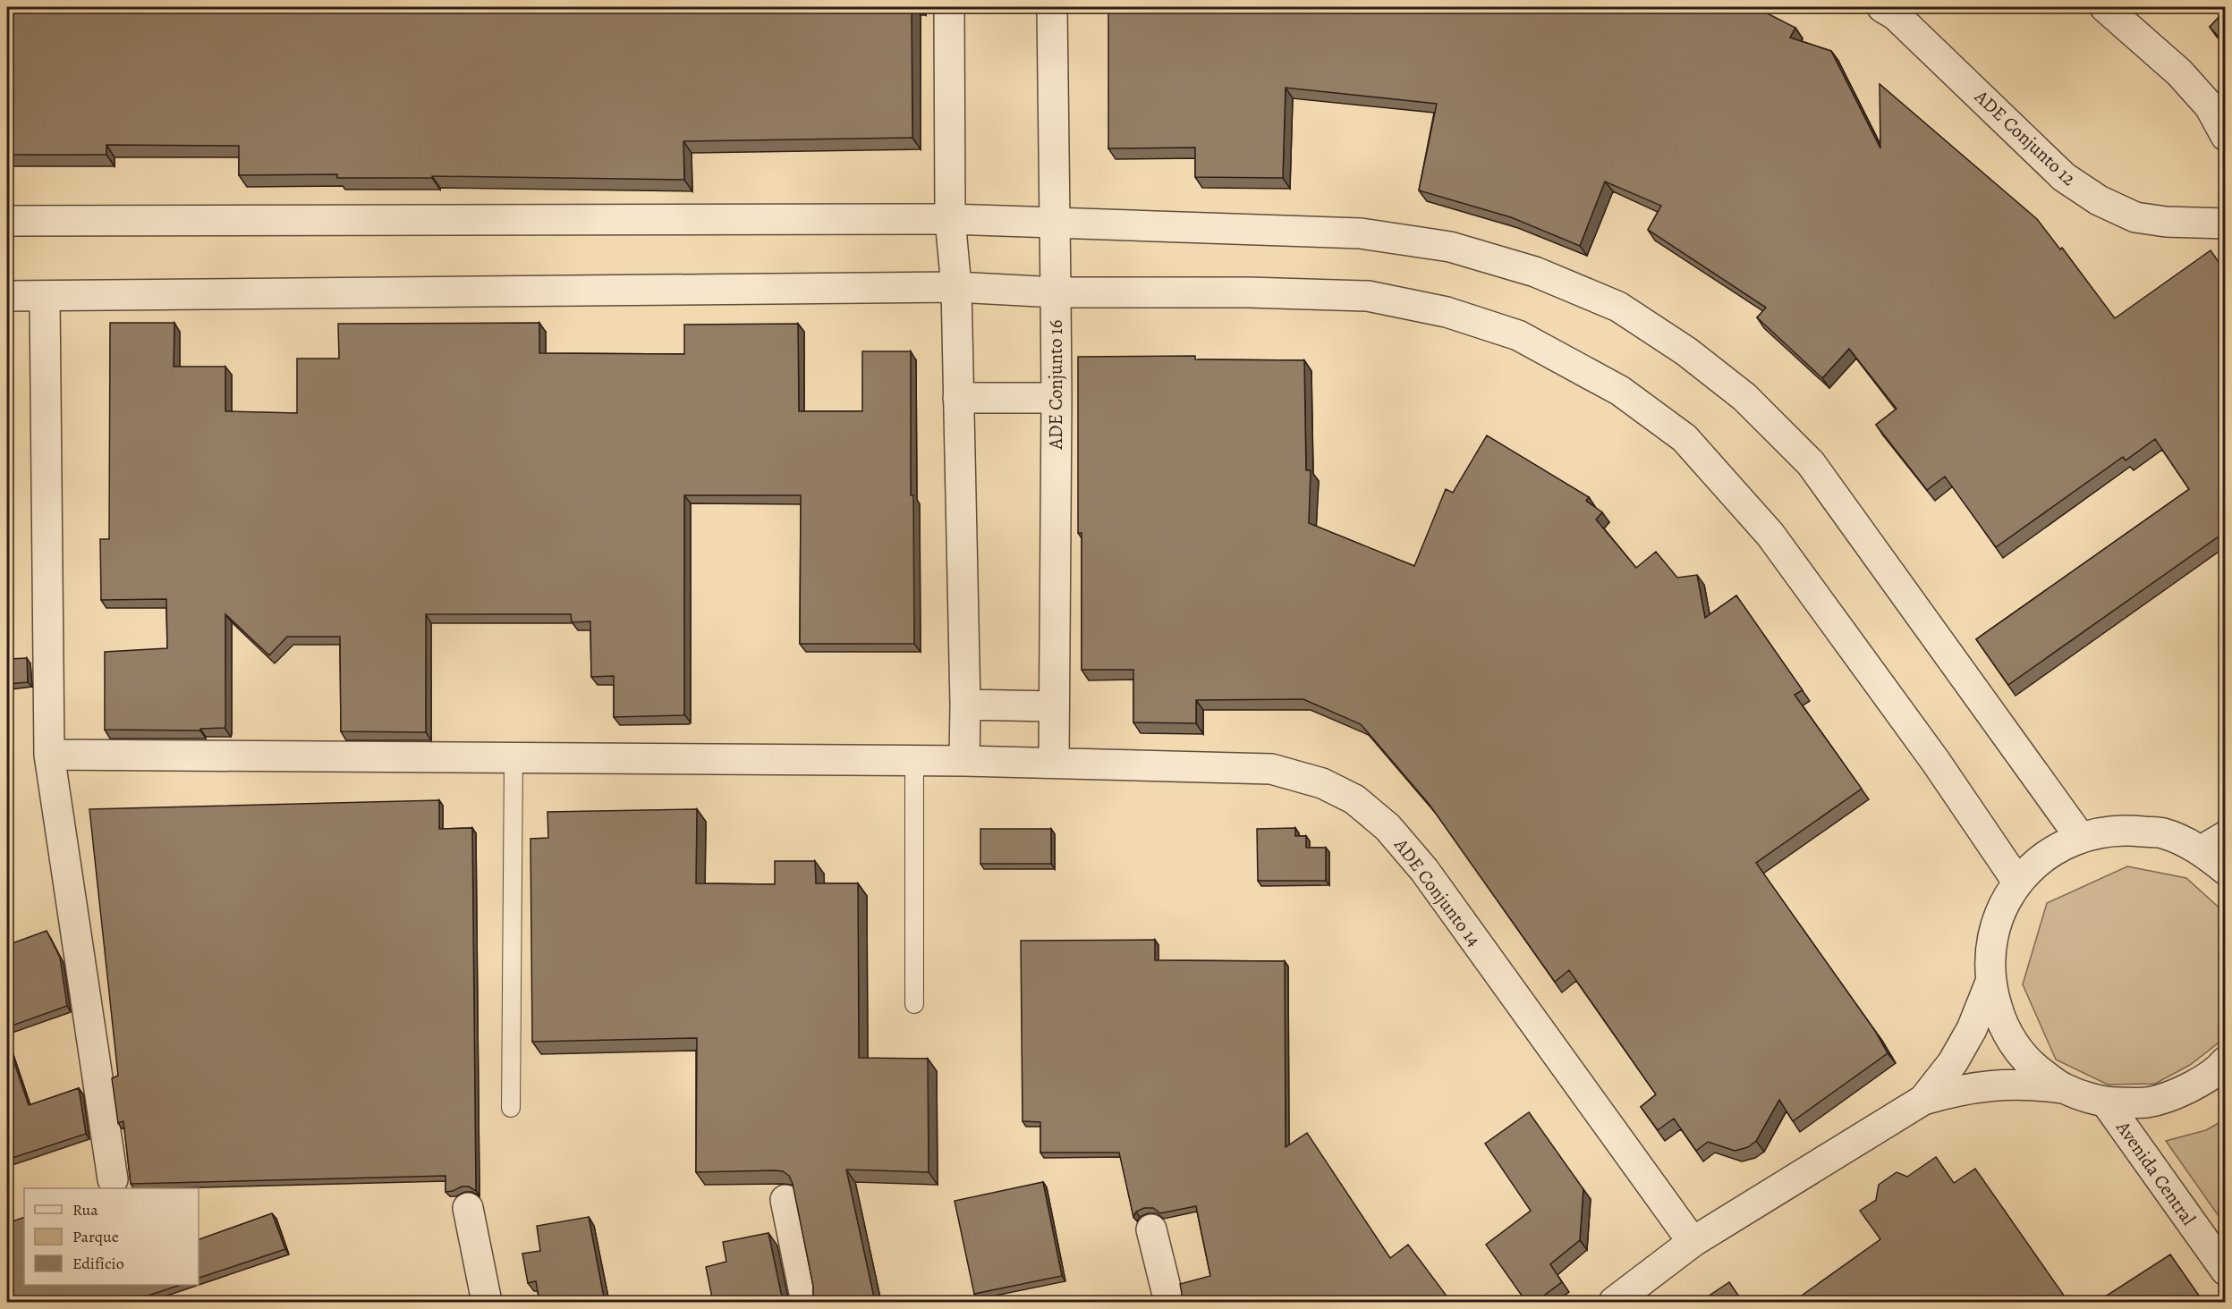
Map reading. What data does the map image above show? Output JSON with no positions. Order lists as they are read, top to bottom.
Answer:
{
  "streets": {
    "street": [
      "ADE Conjunto 12",
      "ADE Conjunto 16",
      "ADE Conjunto 14",
      "Avenida Central"
    ]
  },
  "crossings": [
    ["ADE Conjunto 16", "ADE Conjunto 14"]
  ],
  "legend": ["Rua", "Parque", "Edifício"]
}
